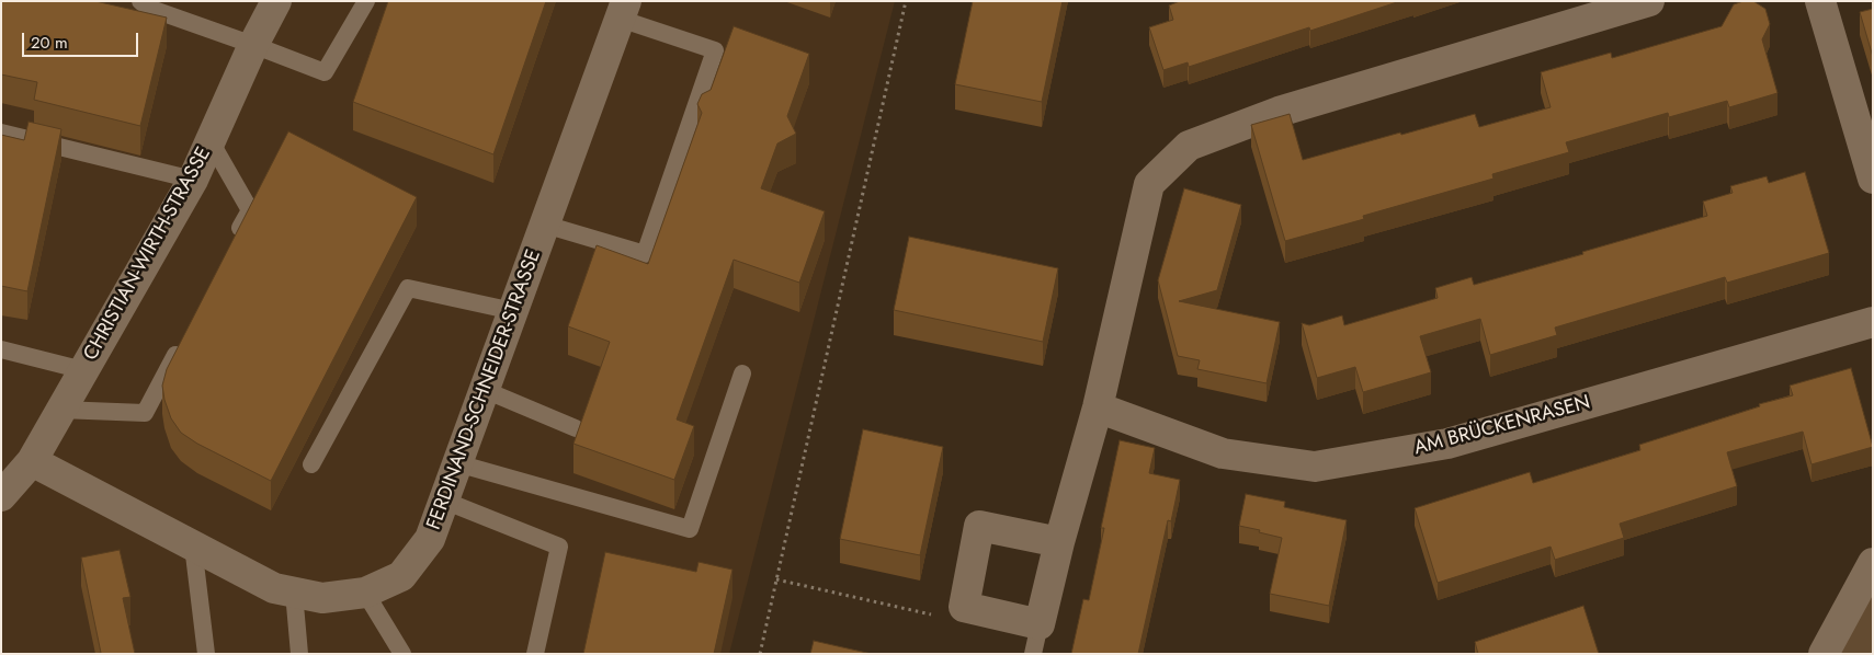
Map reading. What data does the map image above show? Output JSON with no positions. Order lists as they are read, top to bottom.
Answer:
{
  "streets": {
    "street": ["CHRISTIAN-WIRTH-STRASSE", "FERDINAND-SCHNEIDER-STRASSE", "AM BRÜCKENRASEN"]
  },
  "crossings": [
    ["CHRISTIAN-WIRTH-STRASSE", "FERDINAND-SCHNEIDER-STRASSE"]
  ],
  "scale_bar": "20 m"
}
